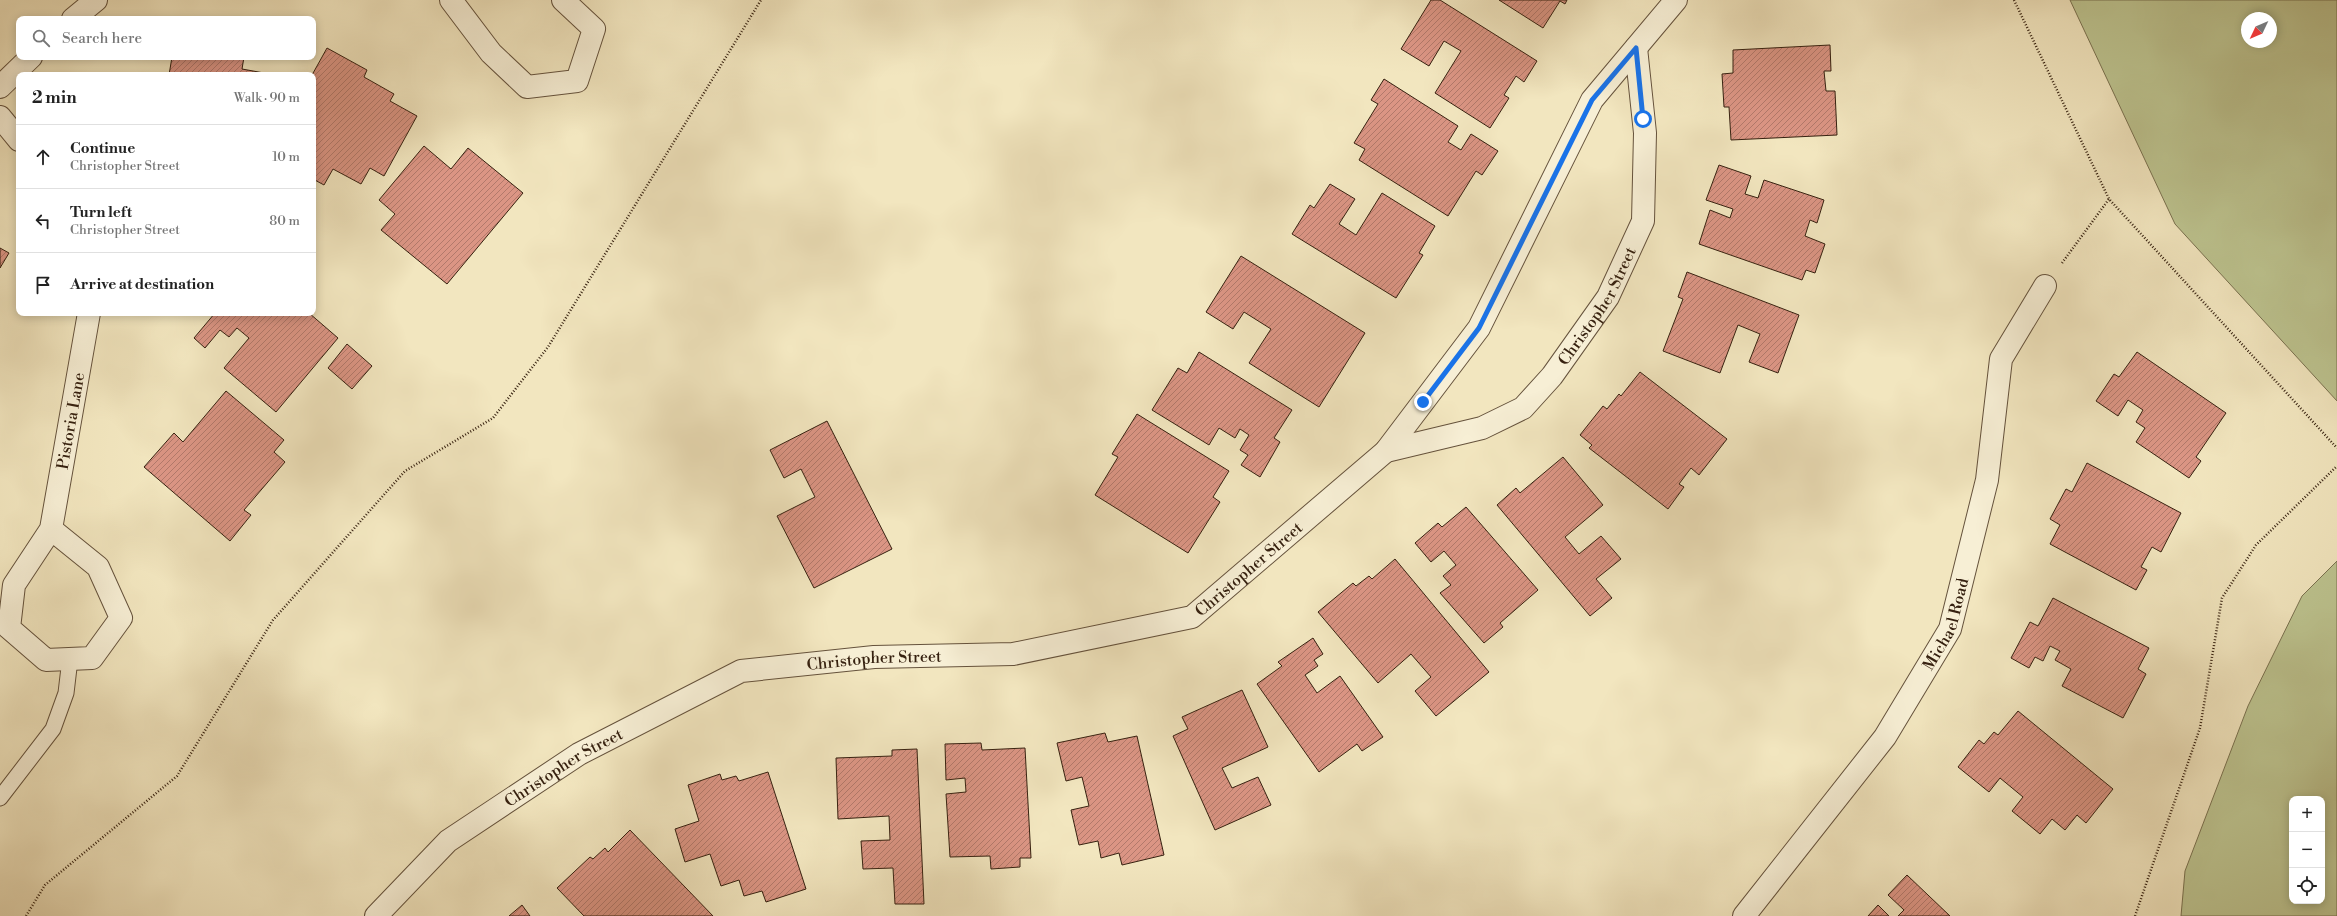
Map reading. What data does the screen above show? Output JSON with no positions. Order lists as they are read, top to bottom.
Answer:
{
  "streets": {
    "street": ["Christopher Street", "Pistoria Lane", "Michael Road"]
  },
  "north": "bottom left",
  "page": {
    "search": "Search here",
    "heading": ["2 min", "Walk · 90 m"],
    "list": [
      ["Continue", "Christopher Street", "10 m"],
      ["Turn left", "Christopher Street", "80 m"],
      "Arrive at destination"
    ],
    "map_buttons": ["+", "−"]
  }
}
